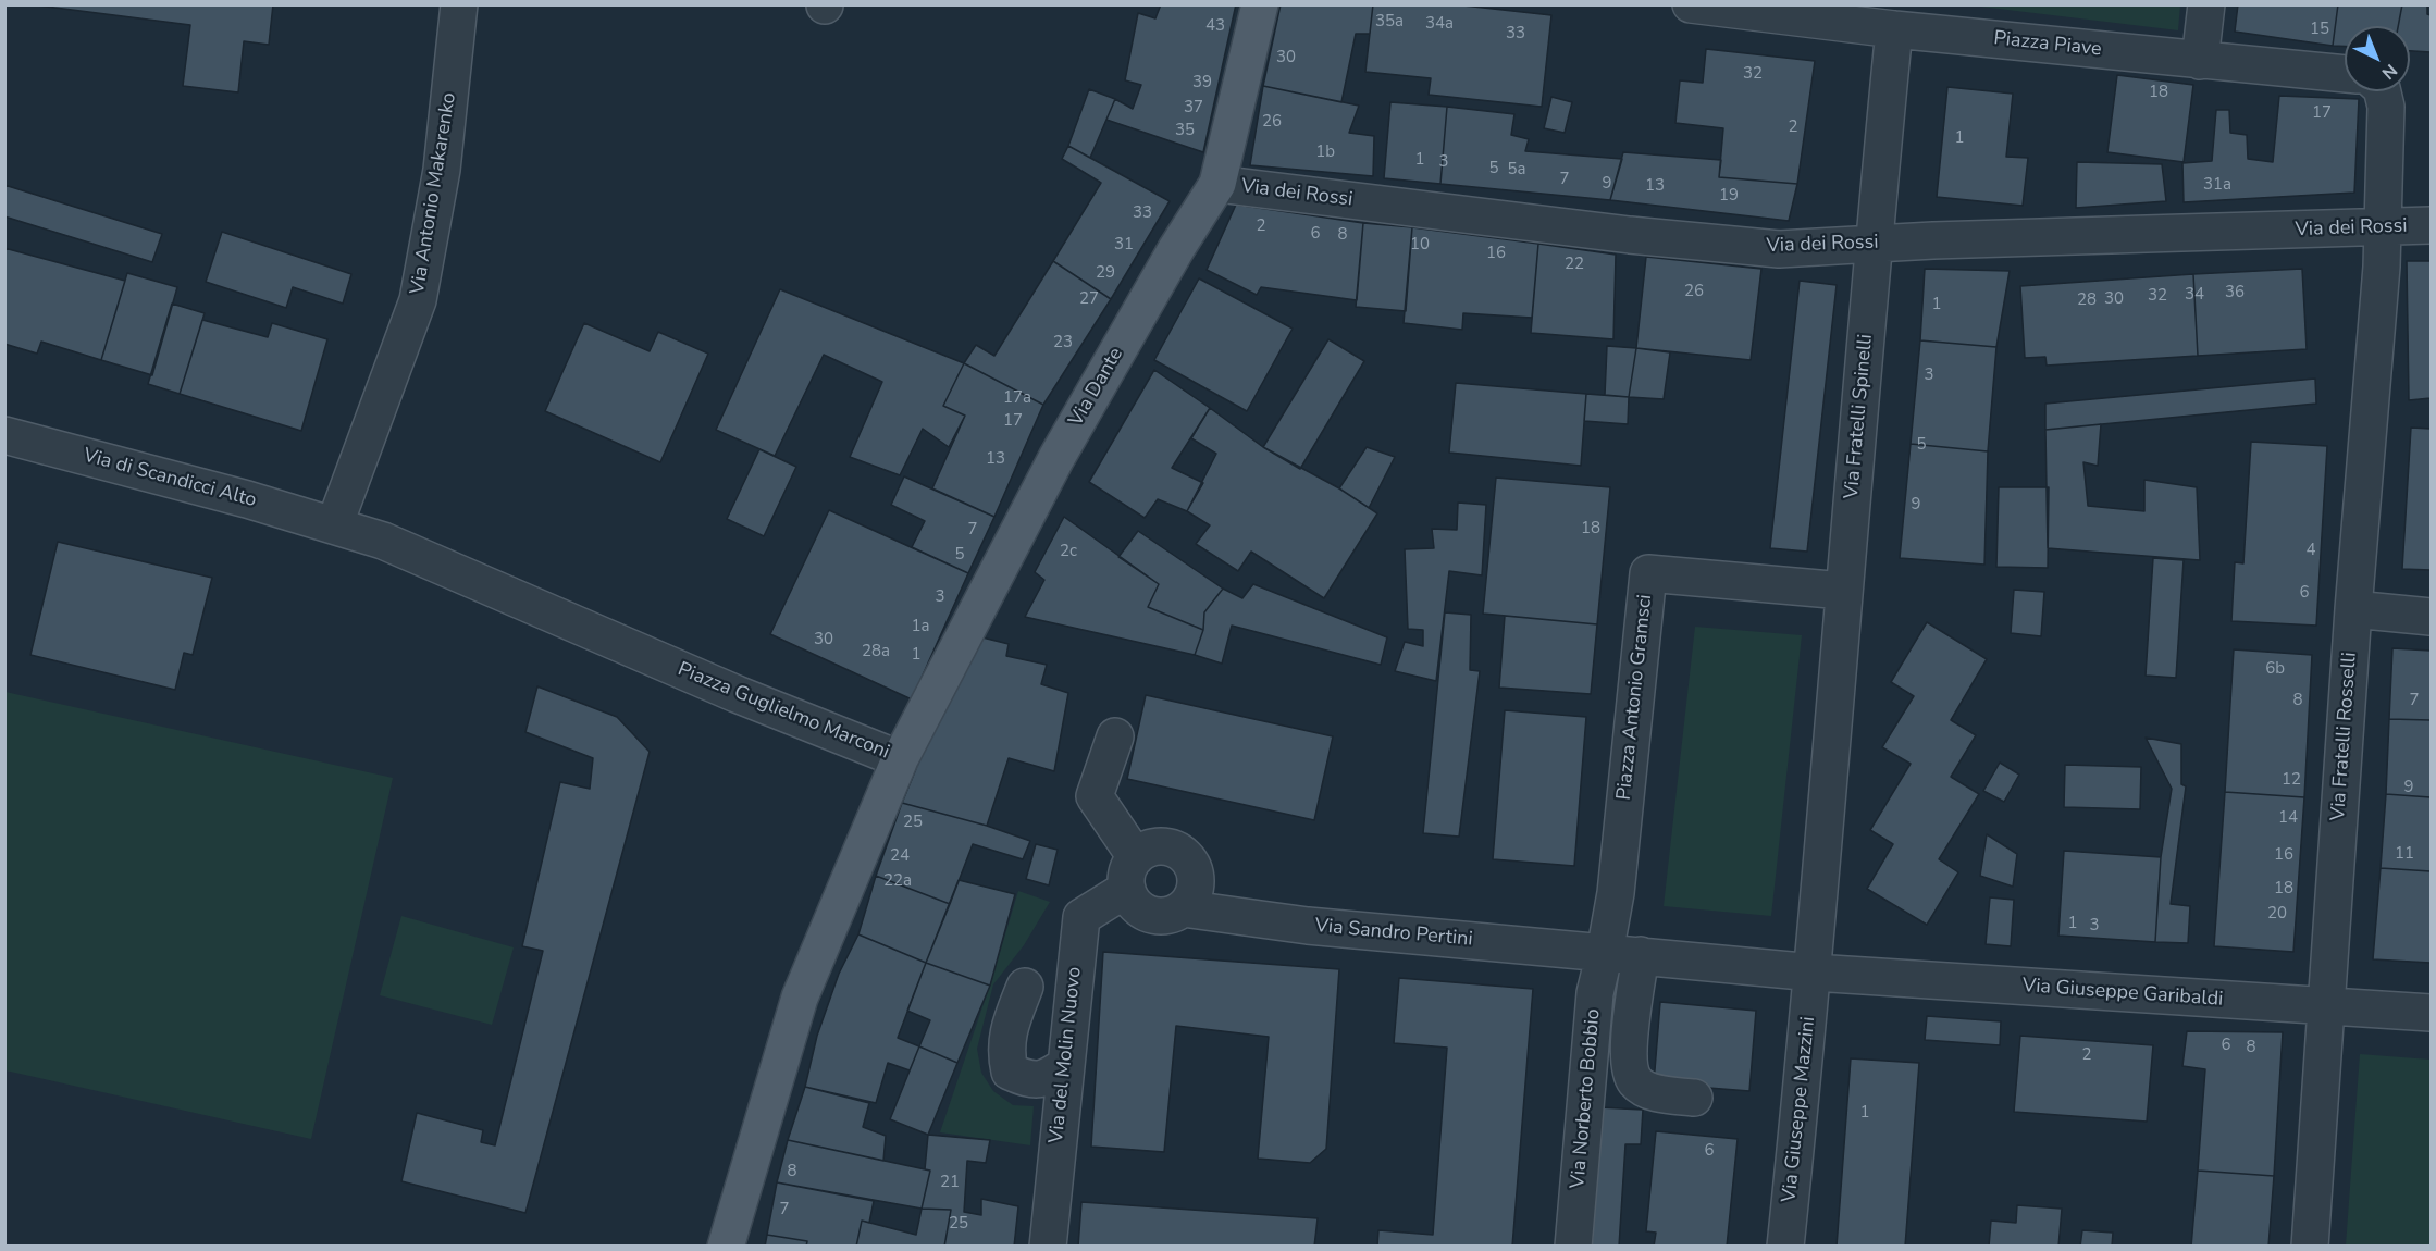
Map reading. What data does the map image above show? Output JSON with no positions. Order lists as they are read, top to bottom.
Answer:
{
  "streets": {
    "main road": ["Via Dante", "Piazza Guglielmo Marconi"],
    "street": [
      "Piazza Piave",
      "Via Antonio Makarenko",
      "Via dei Rossi",
      "Via Fratelli Spinelli",
      "Via di Scandicci Alto",
      "Piazza Antonio Gramsci",
      "Via Fratelli Rosselli",
      "Via Sandro Pertini",
      "Via Giuseppe Garibaldi",
      "Via del Molin Nuovo",
      "Via Norberto Bobbio",
      "Via Giuseppe Mazzini"
    ]
  },
  "crossings": [
    ["Piazza Piave", "Via Fratelli Spinelli"],
    ["Via Antonio Makarenko", "Via di Scandicci Alto"],
    ["Via Antonio Makarenko", "Piazza Guglielmo Marconi"],
    ["Via dei Rossi", "Via Dante"],
    ["Via dei Rossi", "Via Fratelli Spinelli"],
    ["Via dei Rossi", "Via Fratelli Rosselli"],
    ["Via Dante", "Piazza Guglielmo Marconi"],
    ["Via Fratelli Spinelli", "Piazza Antonio Gramsci"],
    ["Via di Scandicci Alto", "Piazza Guglielmo Marconi"],
    ["Piazza Antonio Gramsci", "Via Sandro Pertini"],
    ["Piazza Antonio Gramsci", "Via Norberto Bobbio"],
    ["Via Fratelli Rosselli", "Via Giuseppe Garibaldi"],
    ["Via Sandro Pertini", "Via del Molin Nuovo"],
    ["Via Sandro Pertini", "Via Norberto Bobbio"],
    ["Via Giuseppe Garibaldi", "Via Giuseppe Mazzini"]
  ],
  "house_numbers": [
    "35a",
    "34a",
    "43",
    "15",
    "33",
    "30",
    "32",
    "39",
    "18",
    "37",
    "17",
    "26",
    "2",
    "35",
    "1",
    "1b",
    "1",
    "3",
    "5",
    "5a",
    "7",
    "9",
    "31a",
    "13",
    "19",
    "33",
    "2",
    "6",
    "8",
    "31",
    "10",
    "16",
    "22",
    "29",
    "26",
    "36",
    "34",
    "32",
    "27",
    "30",
    "28",
    "1",
    "23",
    "3",
    "17a",
    "17",
    "5",
    "13",
    "9",
    "18",
    "7",
    "4",
    "2c",
    "5",
    "6",
    "3",
    "1a",
    "30",
    "28a",
    "1",
    "6b",
    "8",
    "7",
    "12",
    "9",
    "14",
    "25",
    "11",
    "16",
    "24",
    "22a",
    "18",
    "20",
    "1",
    "3",
    "6",
    "8",
    "2",
    "1",
    "6",
    "8",
    "21",
    "7",
    "25"
  ],
  "north": "bottom right"
}
